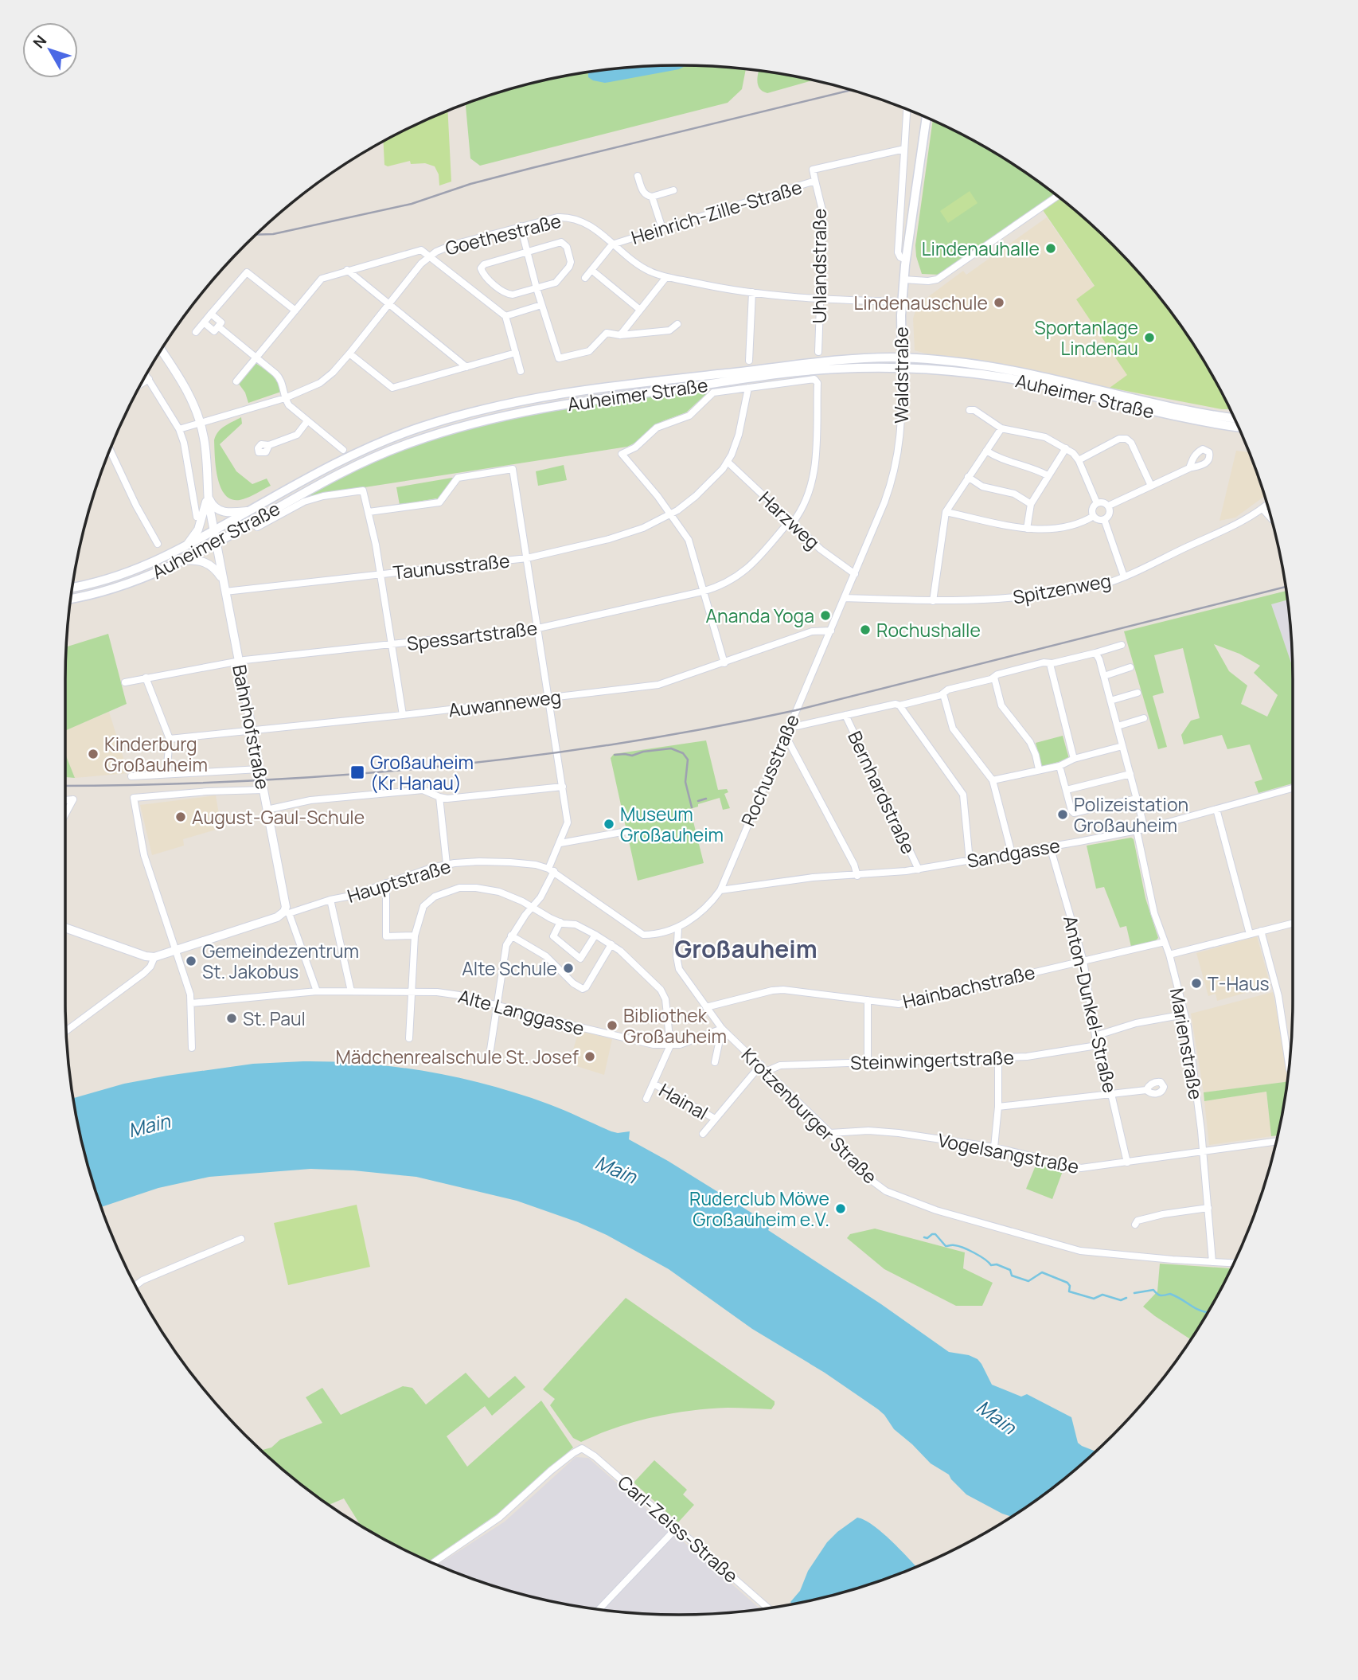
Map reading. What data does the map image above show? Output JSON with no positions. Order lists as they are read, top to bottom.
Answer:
{
  "streets": {
    "main road": ["Waldstraße", "Auheimer Straße"],
    "street": [
      "Heinrich-Zille-Straße",
      "Goethestraße",
      "Uhlandstraße",
      "Harzweg",
      "Taunusstraße",
      "Spitzenweg",
      "Spessartstraße",
      "Auwanneweg",
      "Bahnhofstraße",
      "Rochusstraße",
      "Bernhardstraße",
      "Sandgasse",
      "Hauptstraße",
      "Hainbachstraße",
      "Anton-Dunkel-Straße",
      "Alte Langgasse",
      "Marienstraße",
      "Steinwingertstraße",
      "Hainal",
      "Krotzenburger Straße",
      "Vogelsangstraße",
      "Carl-Zeiss-Straße"
    ]
  },
  "crossings": [
    ["Heinrich-Zille-Straße", "Goethestraße"],
    ["Heinrich-Zille-Straße", "Uhlandstraße"],
    ["Goethestraße", "Uhlandstraße"],
    ["Goethestraße", "Waldstraße"],
    ["Waldstraße", "Auheimer Straße"],
    ["Waldstraße", "Harzweg"],
    ["Waldstraße", "Spitzenweg"],
    ["Waldstraße", "Rochusstraße"],
    ["Auheimer Straße", "Bahnhofstraße"],
    ["Harzweg", "Taunusstraße"],
    ["Harzweg", "Spessartstraße"],
    ["Taunusstraße", "Spessartstraße"],
    ["Taunusstraße", "Bahnhofstraße"],
    ["Spitzenweg", "Rochusstraße"],
    ["Spessartstraße", "Bahnhofstraße"],
    ["Auwanneweg", "Bahnhofstraße"],
    ["Auwanneweg", "Rochusstraße"],
    ["Bahnhofstraße", "Hauptstraße"],
    ["Rochusstraße", "Sandgasse"],
    ["Rochusstraße", "Hauptstraße"],
    ["Rochusstraße", "Krotzenburger Straße"],
    ["Bernhardstraße", "Sandgasse"],
    ["Sandgasse", "Anton-Dunkel-Straße"],
    ["Sandgasse", "Marienstraße"],
    ["Hauptstraße", "Krotzenburger Straße"],
    ["Hainbachstraße", "Anton-Dunkel-Straße"],
    ["Hainbachstraße", "Marienstraße"],
    ["Hainbachstraße", "Krotzenburger Straße"],
    ["Anton-Dunkel-Straße", "Steinwingertstraße"],
    ["Anton-Dunkel-Straße", "Vogelsangstraße"],
    ["Alte Langgasse", "Krotzenburger Straße"],
    ["Marienstraße", "Krotzenburger Straße"],
    ["Marienstraße", "Vogelsangstraße"],
    ["Steinwingertstraße", "Krotzenburger Straße"],
    ["Hainal", "Krotzenburger Straße"],
    ["Krotzenburger Straße", "Vogelsangstraße"]
  ],
  "districts": ["Großauheim"],
  "water": ["Main"],
  "places": {
    "other": [
      "Lindenauhalle",
      "Lindenauschule",
      "Sportanlage Lindenau",
      "Ananda Yoga",
      "Rochushalle",
      "Kinderburg Großauheim",
      "Polizeistation Großauheim",
      "August-Gaul-Schule",
      "Museum Großauheim",
      "Gemeindezentrum St. Jakobus",
      "Alte Schule",
      "T-Haus",
      "St. Paul",
      "Bibliothek Großauheim",
      "Mädchenrealschule St. Josef",
      "Ruderclub Möwe Großauheim e.V."
    ],
    "transit": ["Großauheim (Kr Hanau)"]
  },
  "north": "top left"
}
